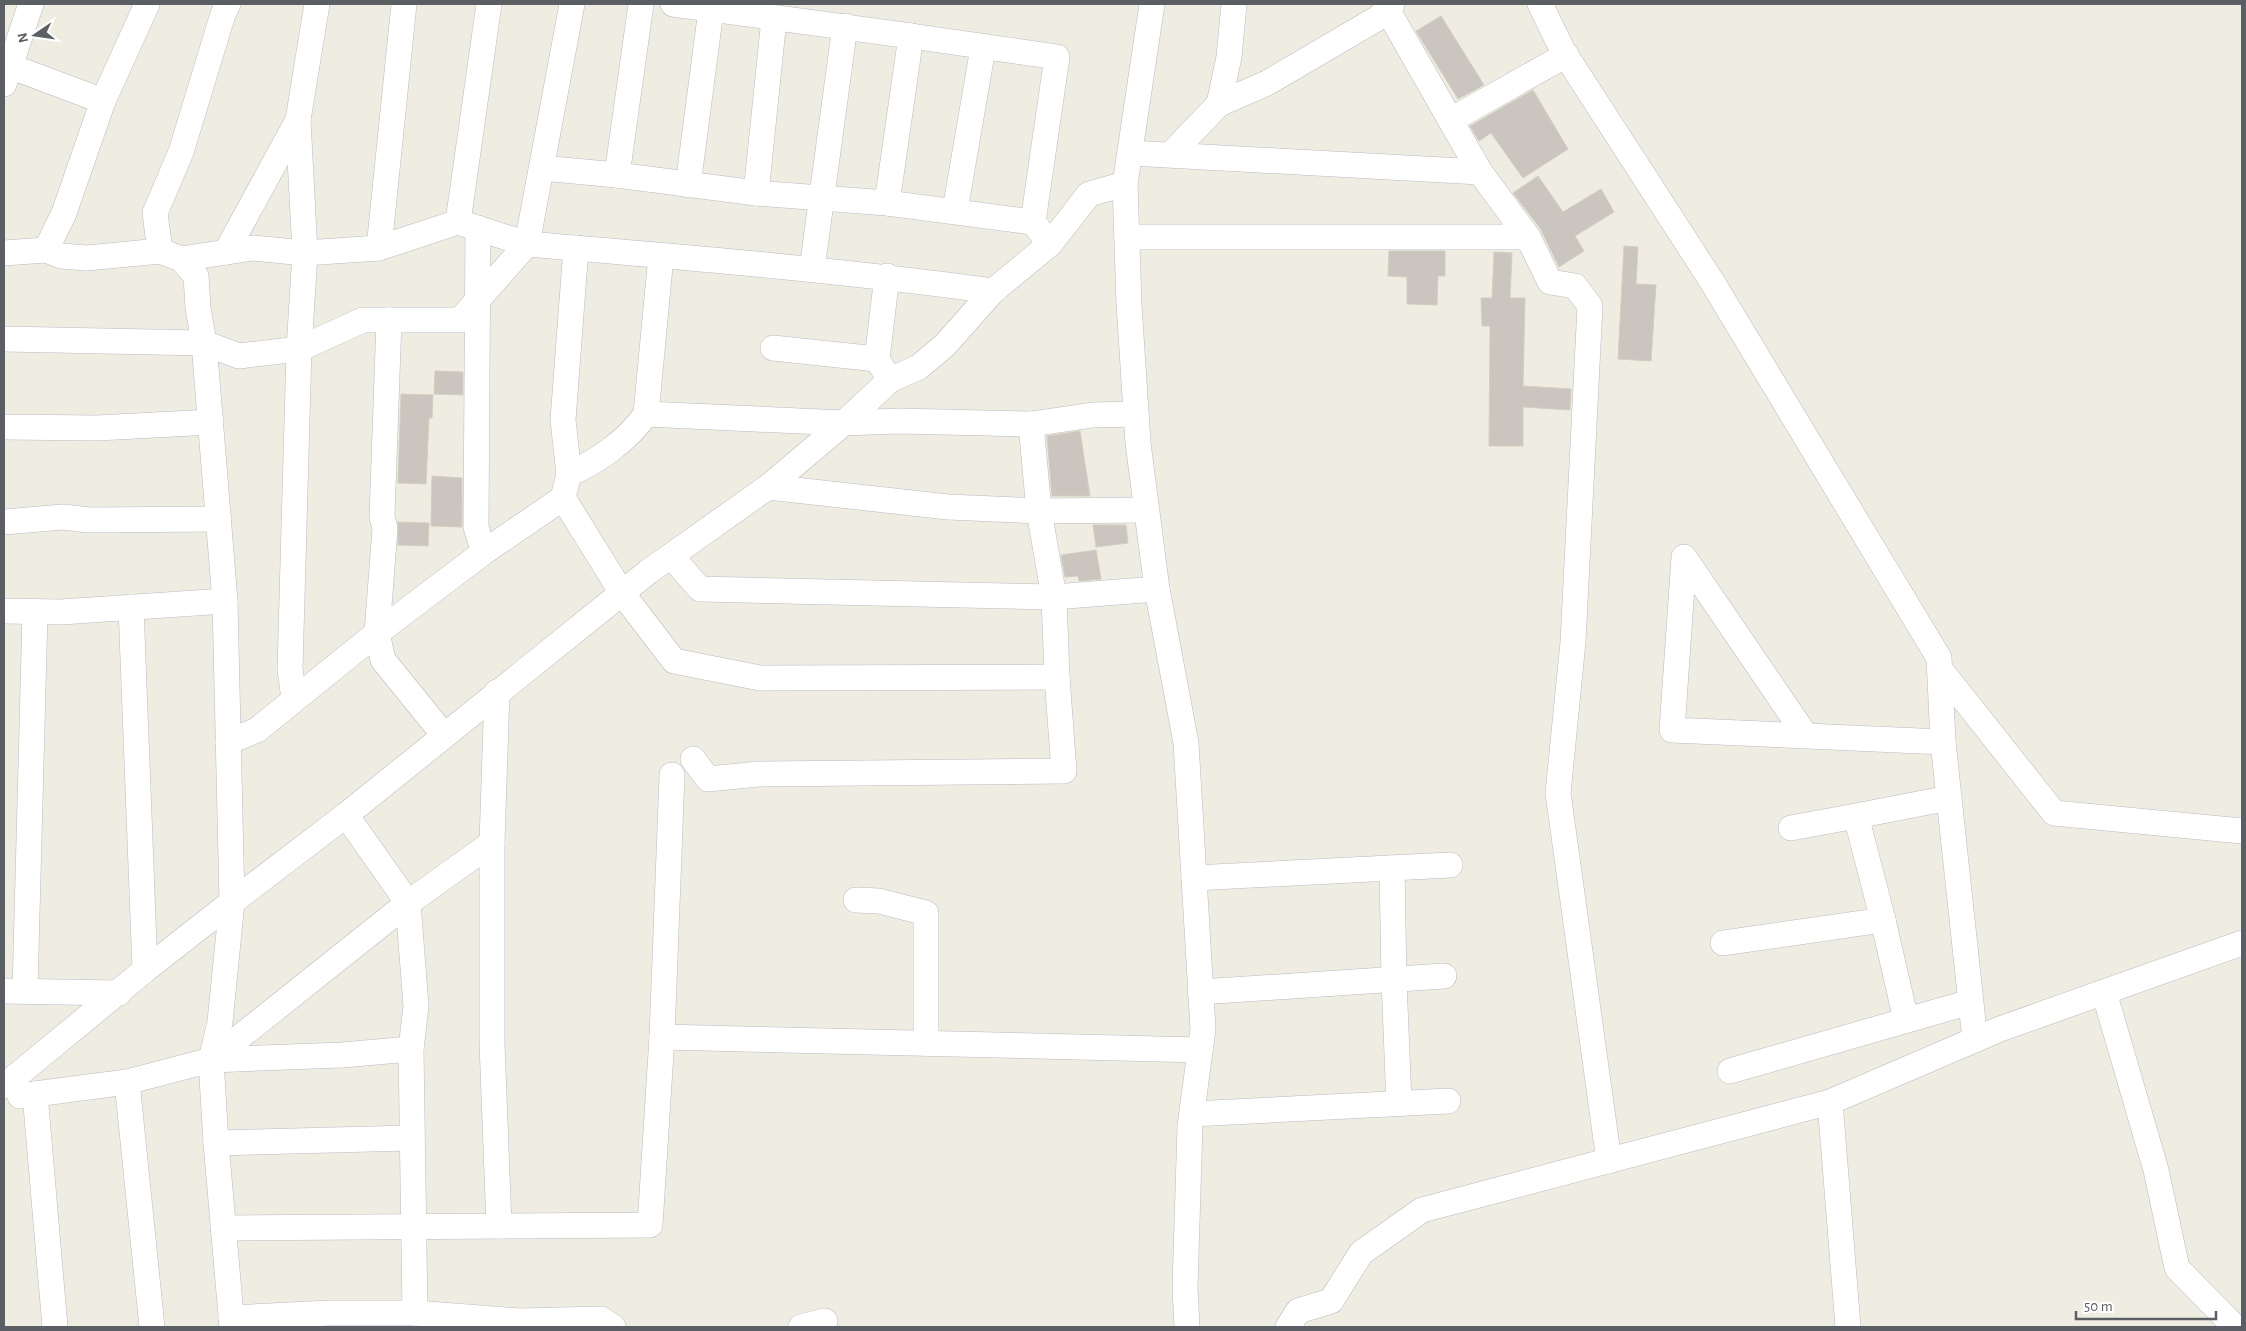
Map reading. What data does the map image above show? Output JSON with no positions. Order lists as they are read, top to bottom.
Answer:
{
  "scale_bar": "50 m",
  "north": "left"
}
